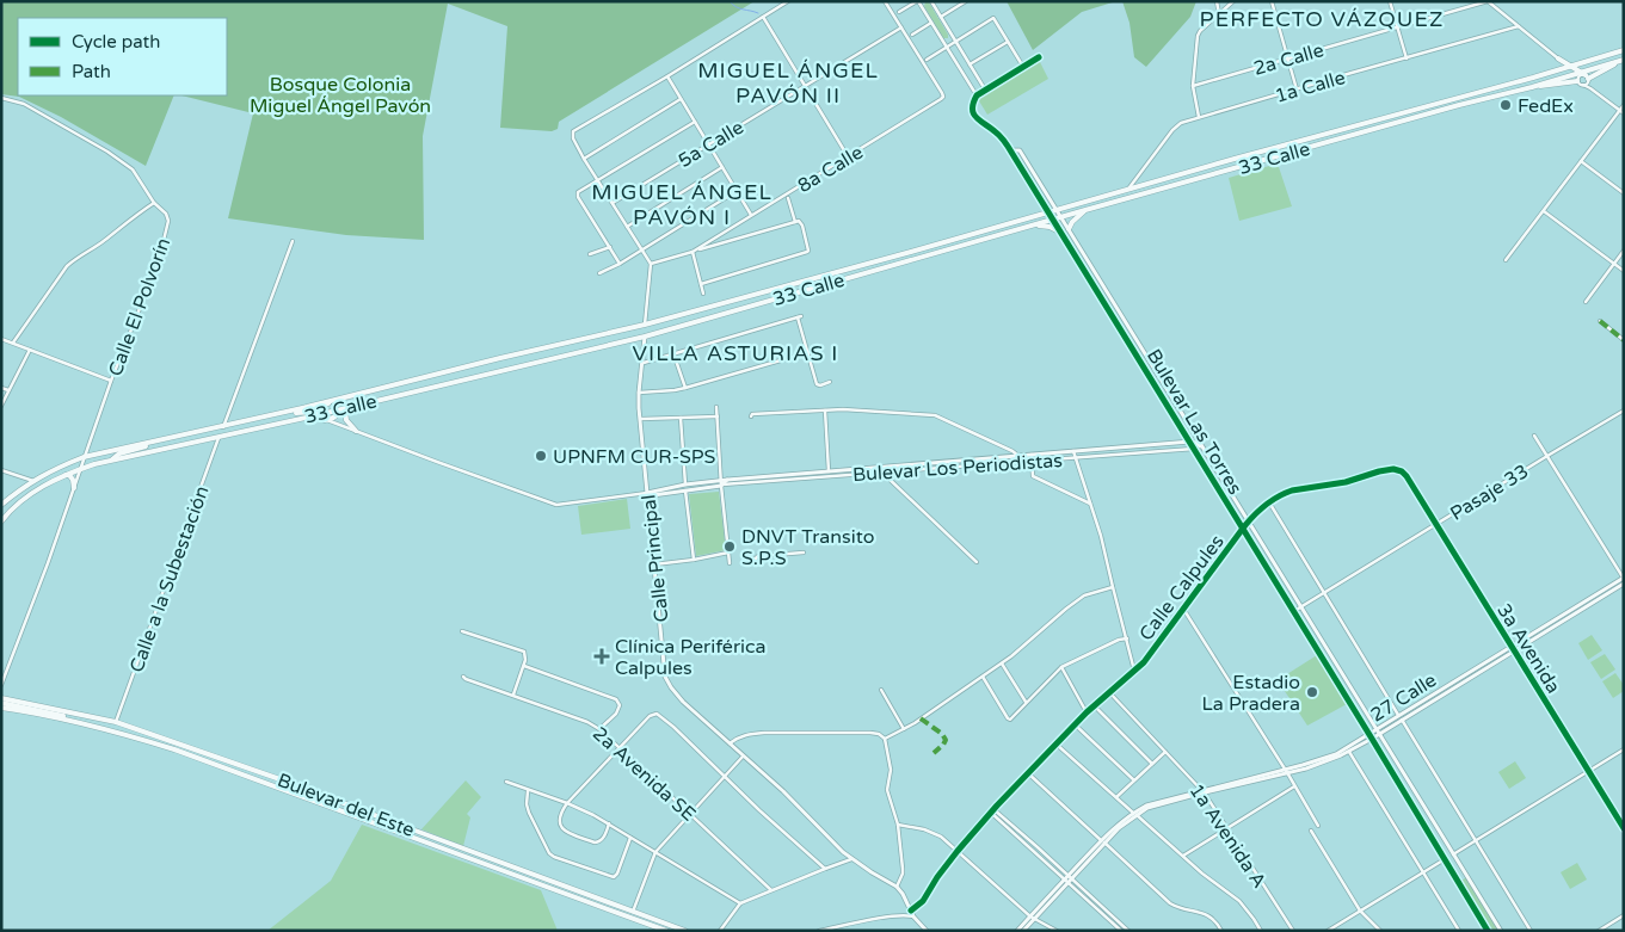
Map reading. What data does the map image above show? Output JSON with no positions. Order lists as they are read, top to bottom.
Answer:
{
  "streets": {
    "main road": ["33 Calle", "Bulevar del Este"],
    "street": [
      "2a Calle",
      "1a Calle",
      "5a Calle",
      "8a Calle",
      "Calle El Polvorín",
      "Bulevar Las Torres",
      "Bulevar Los Periodistas",
      "Pasaje 33",
      "Calle Principal",
      "Calle a la Subestación",
      "Calle Calpules",
      "3a Avenida",
      "27 Calle",
      "2a Avenida SE",
      "1a Avenida A"
    ]
  },
  "crossings": [
    ["1a Calle", "33 Calle"],
    ["5a Calle", "8a Calle"],
    ["33 Calle", "Calle El Polvorín"],
    ["33 Calle", "Bulevar Las Torres"],
    ["33 Calle", "Bulevar Los Periodistas"],
    ["33 Calle", "Calle Principal"],
    ["33 Calle", "Calle a la Subestación"],
    ["Bulevar Las Torres", "Bulevar Los Periodistas"],
    ["Bulevar Las Torres", "Pasaje 33"],
    ["Bulevar Las Torres", "Calle Calpules"],
    ["Bulevar Las Torres", "27 Calle"],
    ["Bulevar Los Periodistas", "Calle Principal"],
    ["Pasaje 33", "3a Avenida"],
    ["Calle Principal", "Calle Calpules"],
    ["Calle a la Subestación", "Bulevar del Este"],
    ["Calle Calpules", "3a Avenida"],
    ["Calle Calpules", "1a Avenida A"],
    ["3a Avenida", "27 Calle"],
    ["27 Calle", "1a Avenida A"]
  ],
  "districts": [
    "PERFECTO VÁZQUEZ",
    "MIGUEL ÁNGEL PAVÓN II",
    "MIGUEL ÁNGEL PAVÓN I",
    "VILLA ASTURIAS I"
  ],
  "parks": ["Bosque Colonia Miguel Ángel Pavón"],
  "places": {
    "other": [
      "FedEx",
      "UPNFM CUR-SPS",
      "DNVT Transito S.P.S",
      "Estadio La Pradera"
    ],
    "health": ["Clínica Periférica Calpules"]
  },
  "legend": ["Cycle path", "Path"]
}
